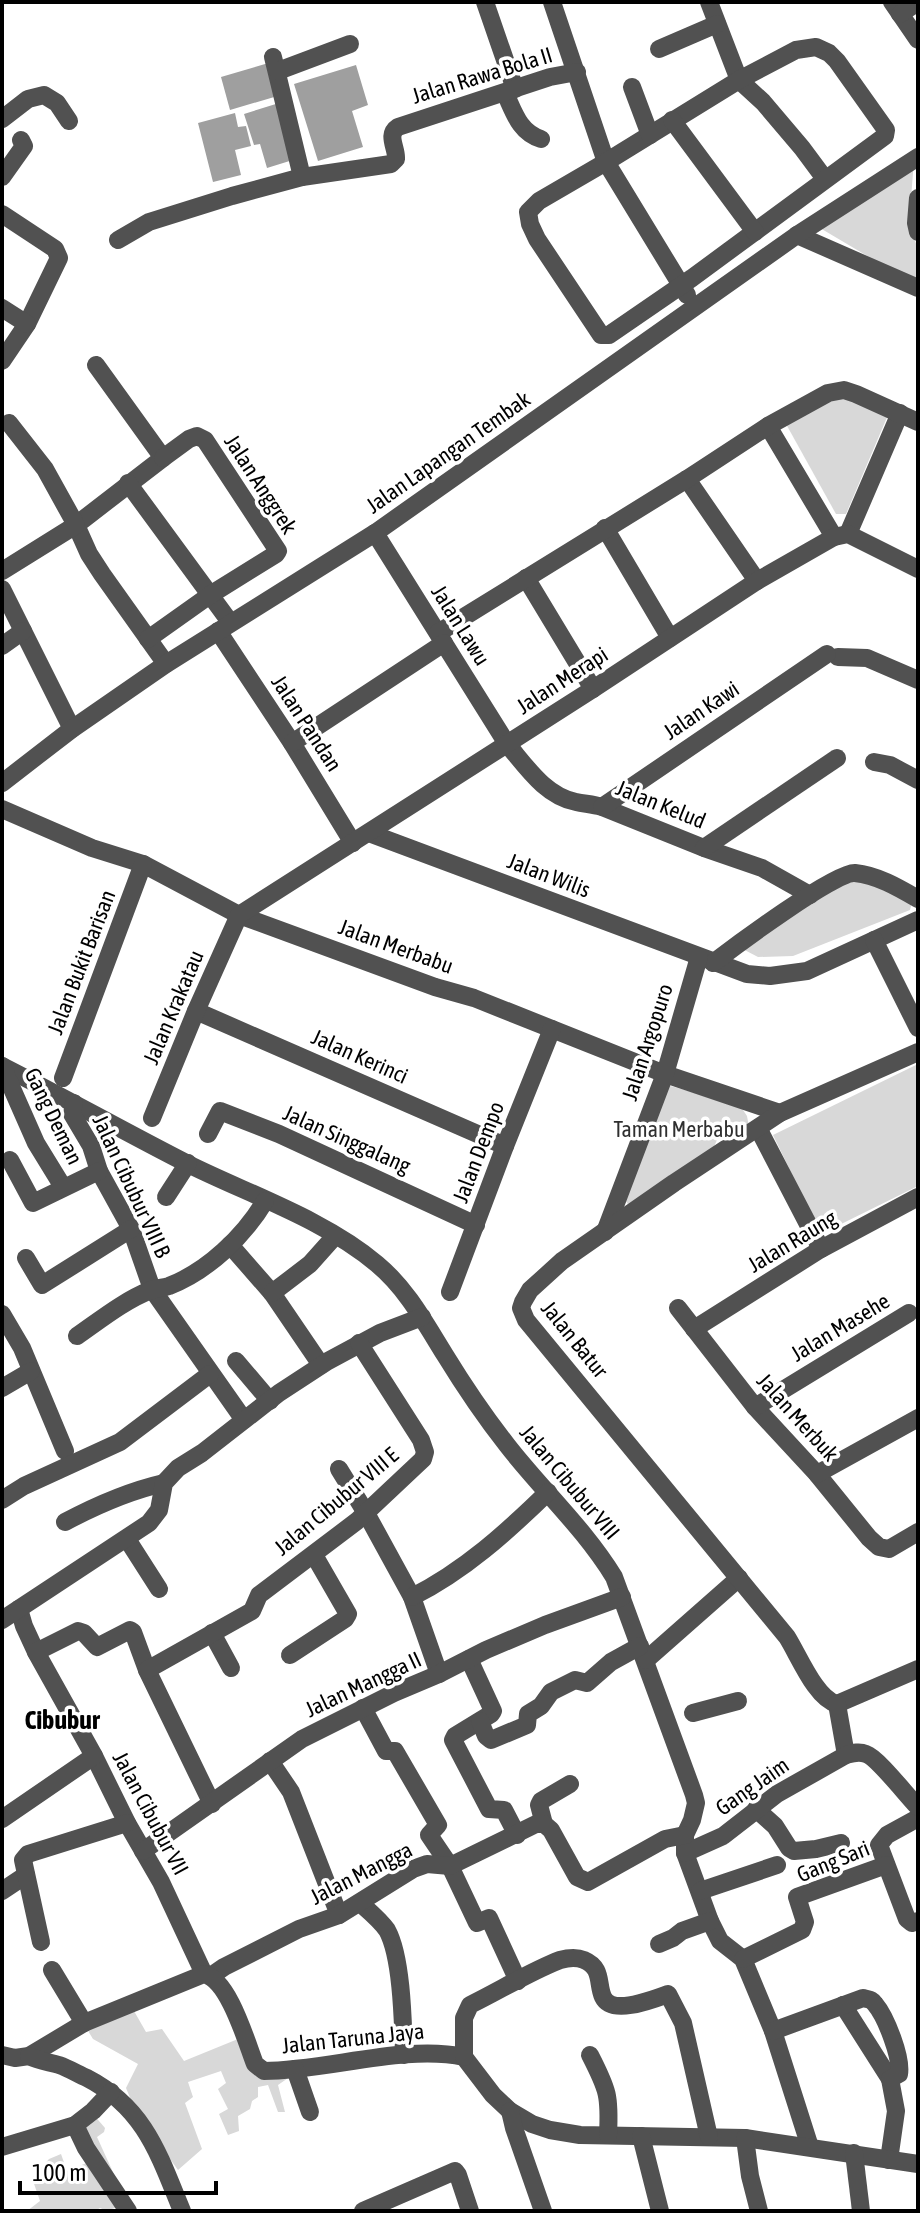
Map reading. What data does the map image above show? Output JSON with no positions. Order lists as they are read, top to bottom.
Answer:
{
  "streets": {
    "street": [
      "Jalan Rawa Bola II",
      "Jalan Lapangan Tembak",
      "Jalan Anggrek",
      "Jalan Lawu",
      "Jalan Merapi",
      "Jalan Kawi",
      "Jalan Pandan",
      "Jalan Kelud",
      "Jalan Wilis",
      "Jalan Merbabu",
      "Jalan Bukit Barisan",
      "Jalan Krakatau",
      "Jalan Argopuro",
      "Jalan Kerinci",
      "Gang Deman",
      "Jalan Singgalang",
      "Jalan Dempo",
      "Jalan Cibubur VIII B",
      "Jalan Raung",
      "Jalan Masehe",
      "Jalan Batur",
      "Jalan Merbuk",
      "Jalan Cibubur VIII",
      "Jalan Cibubur VIII E",
      "Jalan Mangga II",
      "Gang Jaim",
      "Jalan Cibubur VII",
      "Gang Sari",
      "Jalan Mangga",
      "Jalan Taruna Jaya"
    ]
  },
  "crossings": [
    ["Jalan Lapangan Tembak", "Jalan Lawu"],
    ["Jalan Lapangan Tembak", "Jalan Pandan"],
    ["Jalan Lawu", "Jalan Merapi"],
    ["Jalan Lawu", "Jalan Kelud"],
    ["Jalan Merapi", "Jalan Pandan"],
    ["Jalan Merapi", "Jalan Kelud"],
    ["Jalan Merapi", "Jalan Wilis"],
    ["Jalan Merapi", "Jalan Merbabu"],
    ["Jalan Merapi", "Jalan Krakatau"],
    ["Jalan Kawi", "Jalan Kelud"],
    ["Jalan Pandan", "Jalan Wilis"],
    ["Jalan Wilis", "Jalan Argopuro"],
    ["Jalan Merbabu", "Jalan Bukit Barisan"],
    ["Jalan Merbabu", "Jalan Krakatau"],
    ["Jalan Merbabu", "Jalan Argopuro"],
    ["Jalan Merbabu", "Jalan Dempo"],
    ["Jalan Merbabu", "Jalan Batur"],
    ["Jalan Krakatau", "Jalan Kerinci"],
    ["Jalan Argopuro", "Jalan Batur"],
    ["Jalan Kerinci", "Jalan Dempo"],
    ["Gang Deman", "Jalan Cibubur VIII"],
    ["Jalan Singgalang", "Jalan Dempo"],
    ["Jalan Cibubur VIII B", "Jalan Cibubur VIII"],
    ["Jalan Raung", "Jalan Merbuk"],
    ["Jalan Masehe", "Jalan Merbuk"],
    ["Jalan Cibubur VIII", "Jalan Mangga II"],
    ["Jalan Cibubur VIII", "Gang Jaim"],
    ["Jalan Mangga II", "Jalan Cibubur VII"],
    ["Jalan Cibubur VII", "Jalan Mangga"],
    ["Jalan Cibubur VII", "Jalan Taruna Jaya"],
    ["Jalan Mangga", "Jalan Taruna Jaya"]
  ],
  "districts": ["Cibubur"],
  "parks": ["Taman Merbabu"],
  "scale_bar": "100 m"
}
